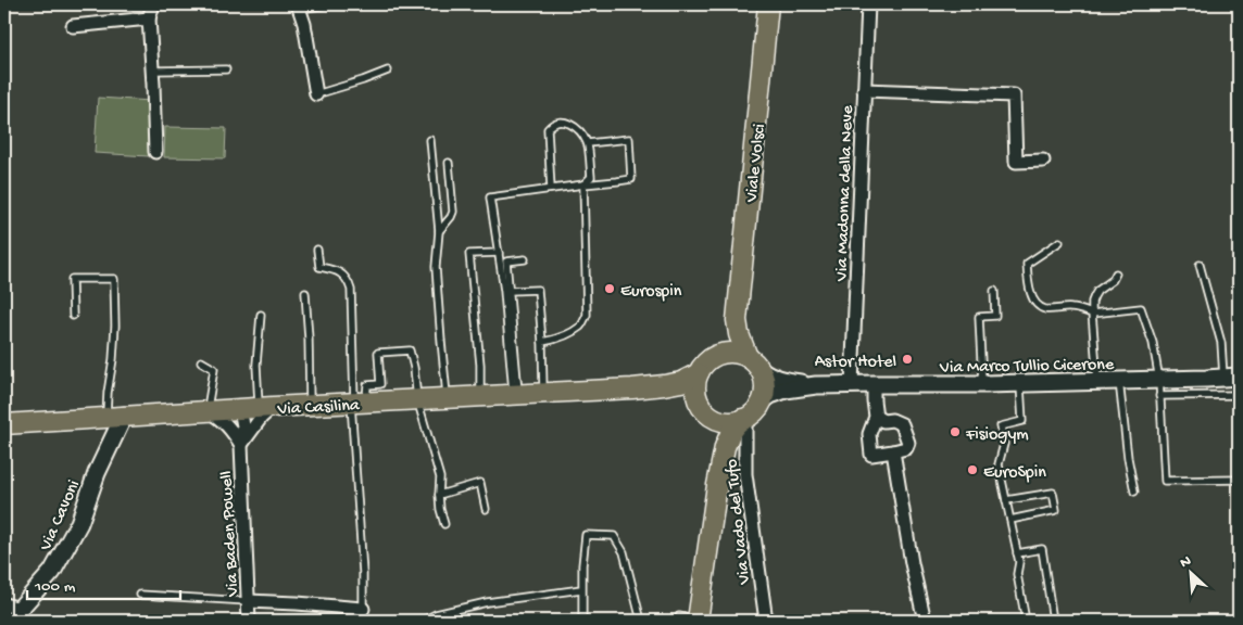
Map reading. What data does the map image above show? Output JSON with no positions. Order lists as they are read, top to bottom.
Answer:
{
  "streets": {
    "main road": [
      "Viale Volsci",
      "Via Marco Tullio Cicerone",
      "Via Casilina",
      "Via Cavoni"
    ],
    "street": ["Via Madonna della Neve", "Via Vado del Tufo", "Via Baden Powell"]
  },
  "crossings": [
    ["Viale Volsci", "Via Marco Tullio Cicerone"],
    ["Viale Volsci", "Via Casilina"],
    ["Viale Volsci", "Via Vado del Tufo"],
    ["Via Madonna della Neve", "Via Marco Tullio Cicerone"],
    ["Via Marco Tullio Cicerone", "Via Casilina"],
    ["Via Marco Tullio Cicerone", "Via Vado del Tufo"],
    ["Via Casilina", "Via Cavoni"],
    ["Via Casilina", "Via Vado del Tufo"],
    ["Via Casilina", "Via Baden Powell"]
  ],
  "places": [
    "Eurospin",
    "Astor Hotel",
    "Fisiogym",
    "EuroSpin"
  ],
  "scale_bar": "100 m",
  "north": "top left"
}
